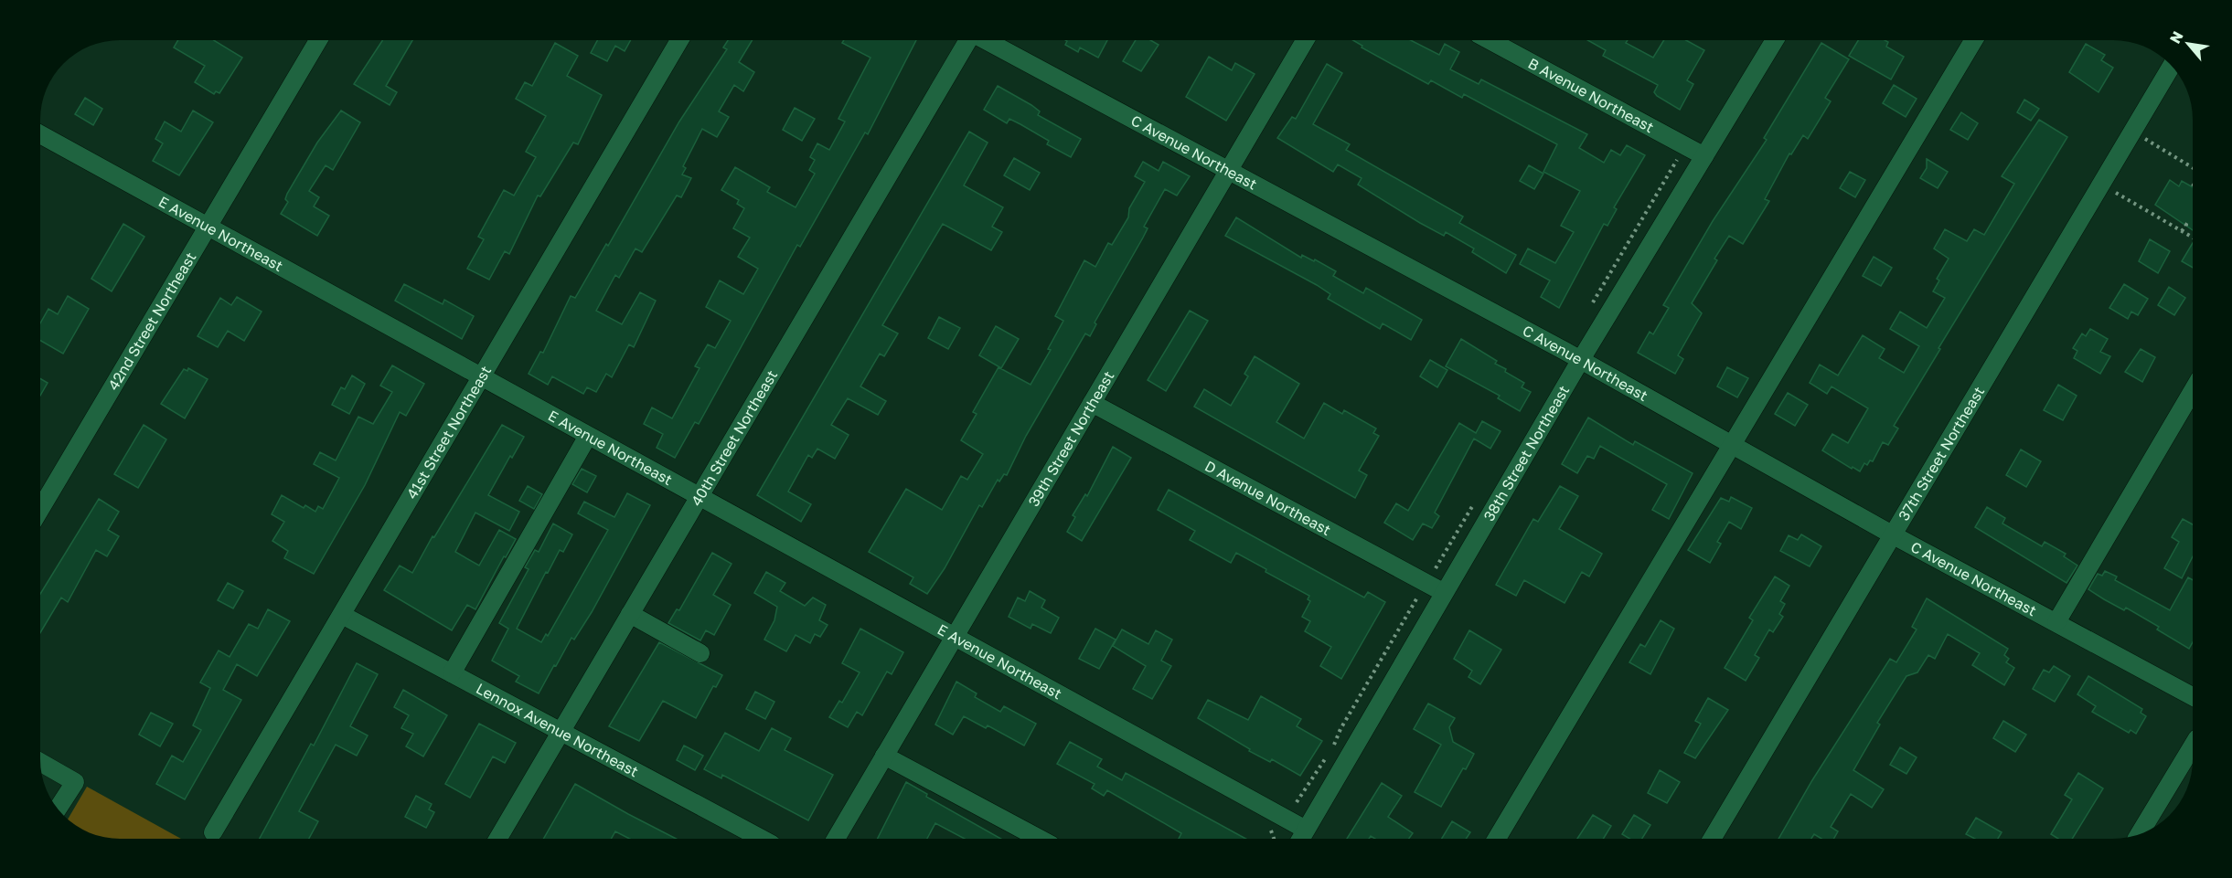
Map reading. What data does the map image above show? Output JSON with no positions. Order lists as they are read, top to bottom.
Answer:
{
  "streets": {
    "street": [
      "B Avenue Northeast",
      "C Avenue Northeast",
      "E Avenue Northeast",
      "42nd Street Northeast",
      "41st Street Northeast",
      "40th Street Northeast",
      "39th Street Northeast",
      "38th Street Northeast",
      "37th Street Northeast",
      "D Avenue Northeast",
      "Lennox Avenue Northeast"
    ]
  },
  "crossings": [
    ["B Avenue Northeast", "38th Street Northeast"],
    ["C Avenue Northeast", "39th Street Northeast"],
    ["C Avenue Northeast", "38th Street Northeast"],
    ["C Avenue Northeast", "37th Street Northeast"],
    ["E Avenue Northeast", "42nd Street Northeast"],
    ["E Avenue Northeast", "41st Street Northeast"],
    ["E Avenue Northeast", "40th Street Northeast"],
    ["E Avenue Northeast", "39th Street Northeast"],
    ["E Avenue Northeast", "38th Street Northeast"],
    ["41st Street Northeast", "Lennox Avenue Northeast"],
    ["40th Street Northeast", "Lennox Avenue Northeast"],
    ["39th Street Northeast", "D Avenue Northeast"],
    ["38th Street Northeast", "D Avenue Northeast"]
  ],
  "north": "top left"
}
